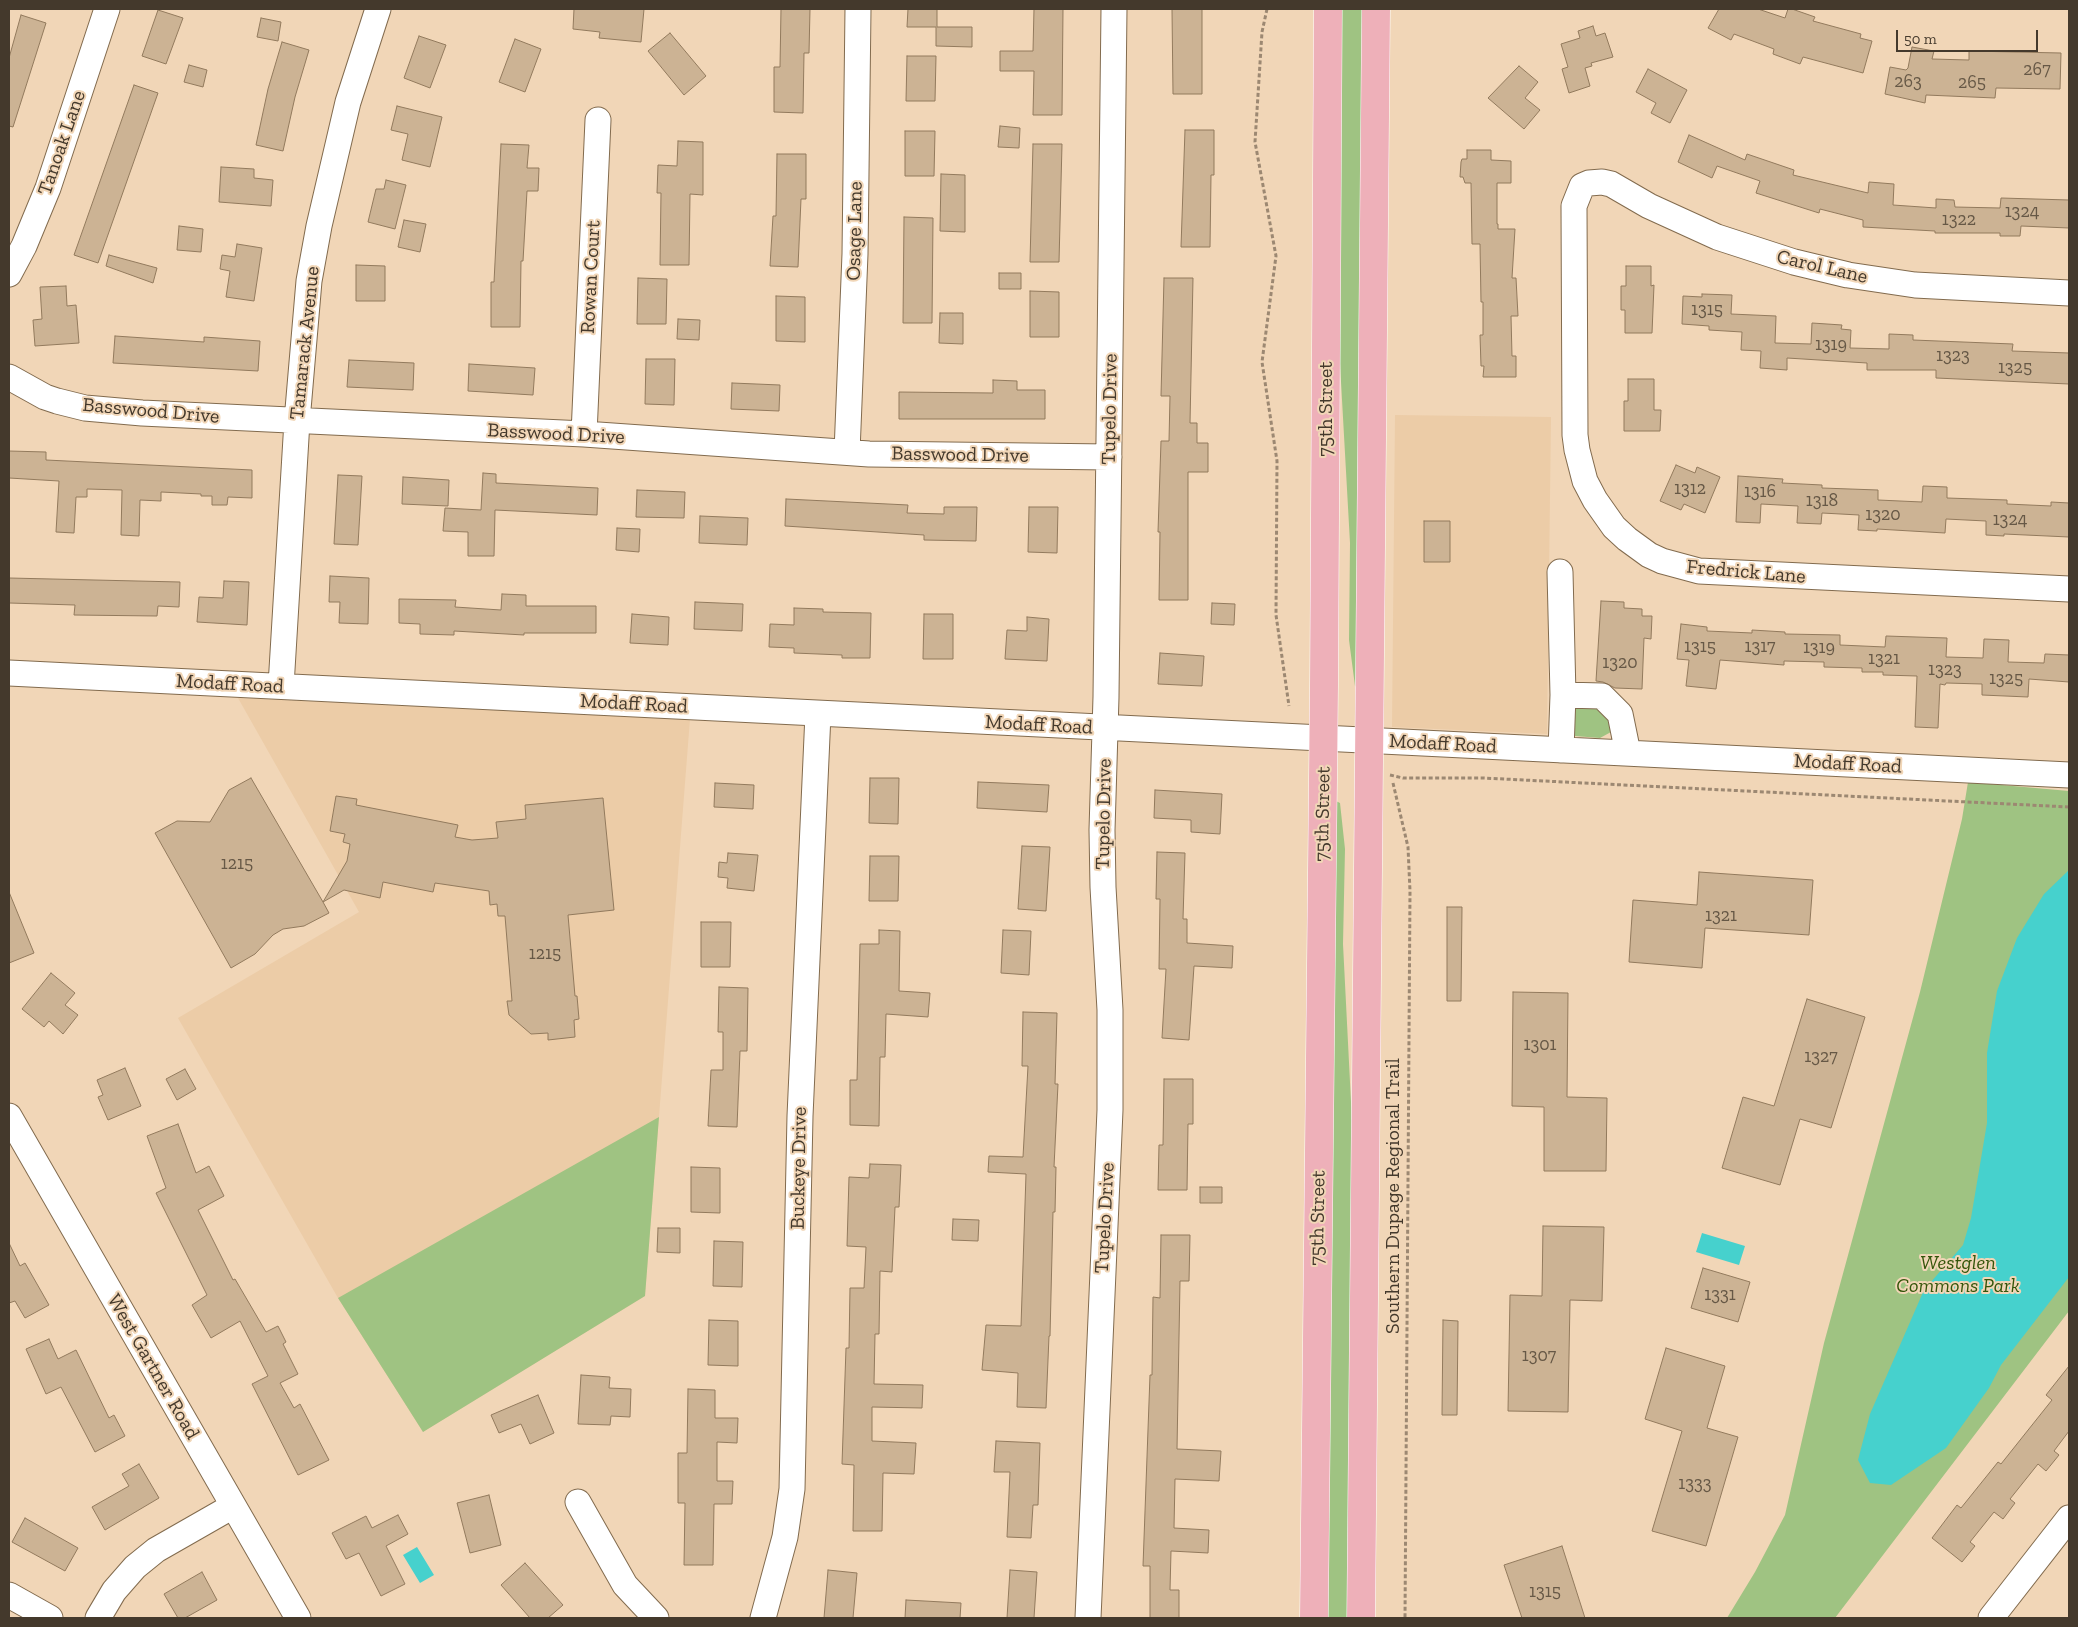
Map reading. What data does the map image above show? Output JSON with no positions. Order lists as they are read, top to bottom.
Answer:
{
  "streets": {
    "main road": ["75th Street"],
    "street": [
      "Tanoak Lane",
      "Osage Lane",
      "Carol Lane",
      "Rowan Court",
      "Tamarack Avenue",
      "Tupelo Drive",
      "Basswood Drive",
      "Fredrick Lane",
      "Modaff Road",
      "Buckeye Drive",
      "West Gartner Road"
    ],
    "path": ["Southern Dupage Regional Trail"]
  },
  "crossings": [
    ["Osage Lane", "Basswood Drive"],
    ["Carol Lane", "Fredrick Lane"],
    ["Rowan Court", "Basswood Drive"],
    ["Tamarack Avenue", "Basswood Drive"],
    ["Tamarack Avenue", "Modaff Road"],
    ["Tupelo Drive", "Basswood Drive"],
    ["Tupelo Drive", "Modaff Road"],
    ["75th Street", "Modaff Road"],
    ["Modaff Road", "Buckeye Drive"]
  ],
  "parks": ["Westglen Commons Park"],
  "house_numbers": [
    "267",
    "263",
    "265",
    "1324",
    "1322",
    "1315",
    "1319",
    "1323",
    "1325",
    "1312",
    "1316",
    "1318",
    "1320",
    "1324",
    "1315",
    "1317",
    "1319",
    "1321",
    "1320",
    "1323",
    "1325",
    "1215",
    "1321",
    "1215",
    "1301",
    "1327",
    "1331",
    "1307",
    "1333",
    "1315"
  ],
  "scale_bar": "50 m"
}
